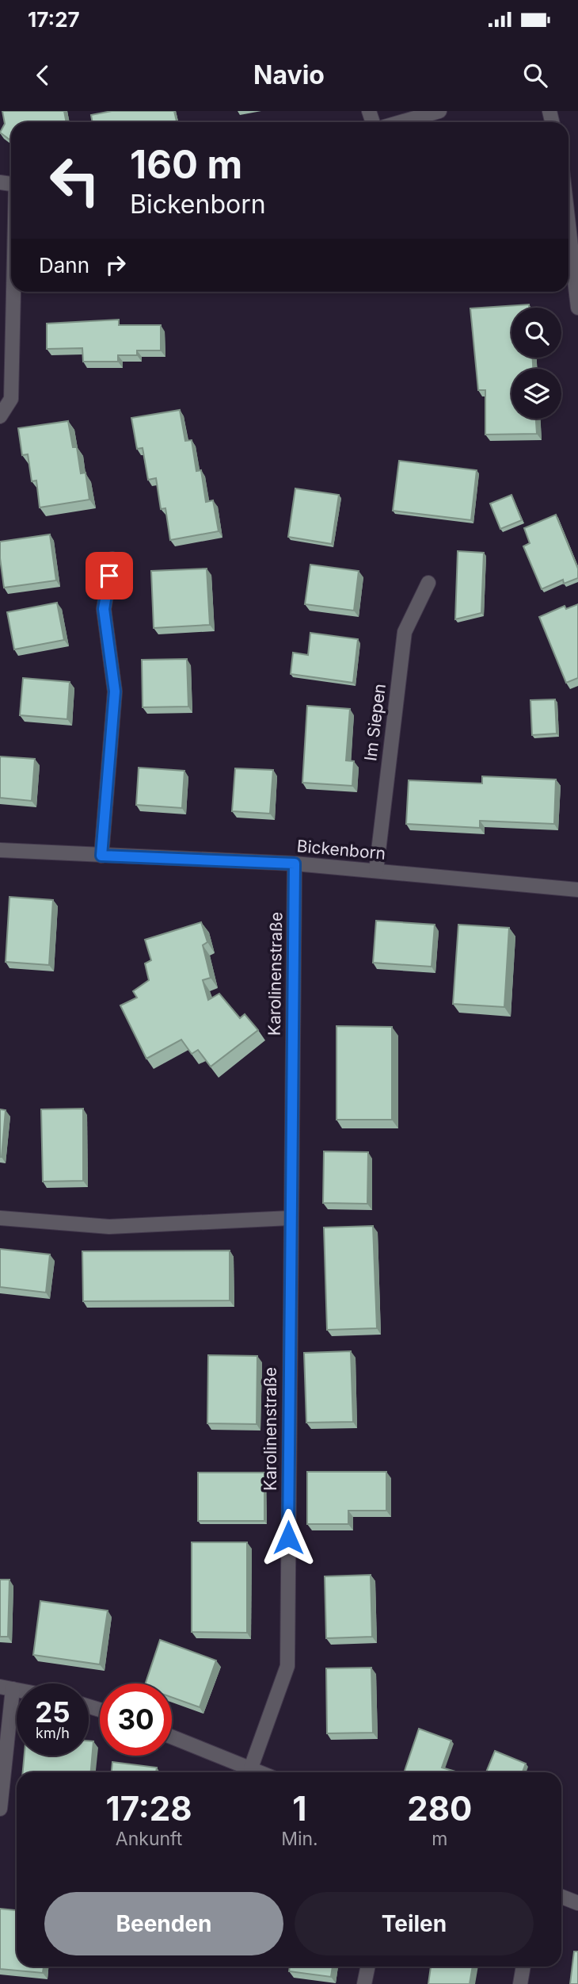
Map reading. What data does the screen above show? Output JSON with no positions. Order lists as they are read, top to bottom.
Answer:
{
  "streets": {
    "street": ["Im Siepen", "Bickenborn", "Karolinenstraße"]
  },
  "crossings": [
    ["Im Siepen", "Bickenborn"],
    ["Bickenborn", "Karolinenstraße"]
  ],
  "page": {
    "status": "17:27",
    "header": "Navio",
    "turn": ["160 m", "Bickenborn"],
    "then": "Dann",
    "speed": "25 km/h",
    "limit": "30",
    "eta": [
      "17:28",
      "Ankunft",
      "1",
      "Min.",
      "280",
      "m"
    ],
    "buttons": ["Beenden", "Teilen"]
  }
}
